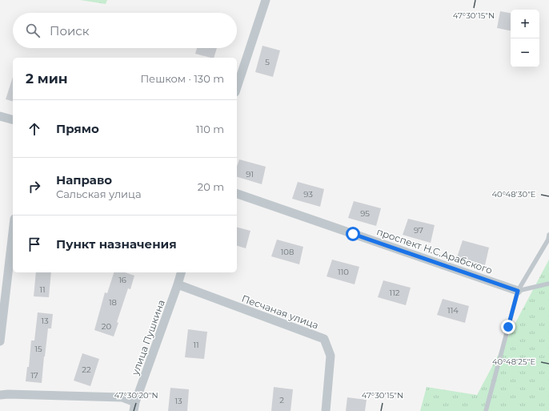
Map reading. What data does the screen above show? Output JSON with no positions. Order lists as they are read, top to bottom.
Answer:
{
  "streets": {
    "street": ["проспект Н.С.Арабского", "Песчаная улица", "улица Пушкина"]
  },
  "crossings": [
    ["Песчаная улица", "улица Пушкина"]
  ],
  "house_numbers": [
    "5",
    "91",
    "93",
    "95",
    "97",
    "108",
    "110",
    "16",
    "11",
    "112",
    "18",
    "114",
    "13",
    "20",
    "11",
    "15",
    "22",
    "17",
    "2",
    "13"
  ],
  "page": {
    "map_buttons": ["+", "−"],
    "search": "Поиск",
    "heading": ["2 мин", "Пешком · 130 m"],
    "list": [
      ["Прямо", "110 m"],
      ["Направо", "Сальская улица", "20 m"],
      "Пункт назначения"
    ]
  },
  "coordinates": [
    "47°30'15\"N",
    "40°48'30\"E",
    "40°48'25\"E",
    "47°30'20\"N"
  ]
}
